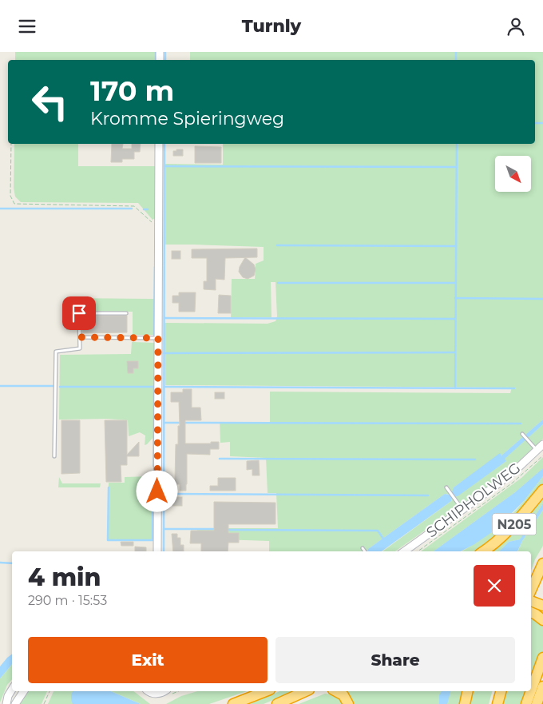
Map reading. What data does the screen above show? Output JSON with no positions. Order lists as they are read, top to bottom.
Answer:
{
  "streets": {
    "highway": ["N205"],
    "street": ["SCHIPHOLWEG"]
  },
  "north": "bottom right",
  "page": {
    "header": "Turnly",
    "turn": ["170 m", "Kromme Spieringweg"],
    "heading": ["4 min", "290 m · 15:53"],
    "buttons": ["Exit", "Share"]
  }
}
